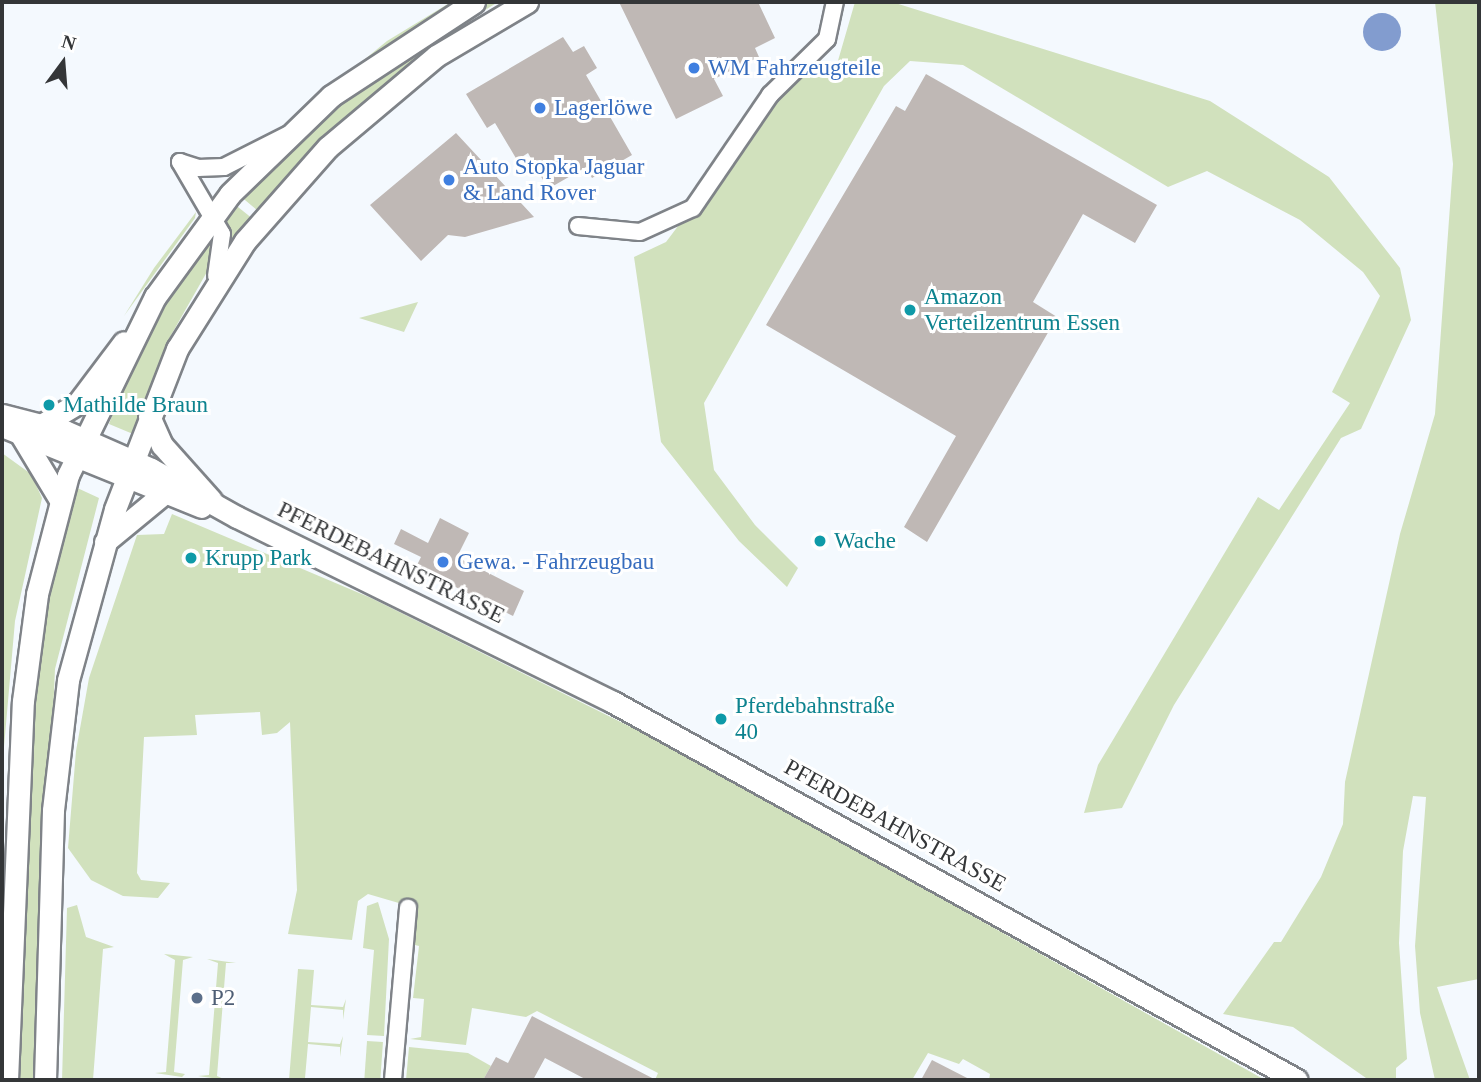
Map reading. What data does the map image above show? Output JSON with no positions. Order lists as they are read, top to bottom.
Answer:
{
  "streets": {
    "main road": ["PFERDEBAHNSTRASSE"]
  },
  "places": [
    "WM Fahrzeugteile",
    "Lagerlöwe",
    "Auto Stopka Jaguar & Land Rover",
    "Amazon Verteilzentrum Essen",
    "Mathilde Braun",
    "Wache",
    "Krupp Park",
    "Gewa. - Fahrzeugbau",
    "Pferdebahnstraße 40",
    "P2"
  ],
  "north": "top"
}
